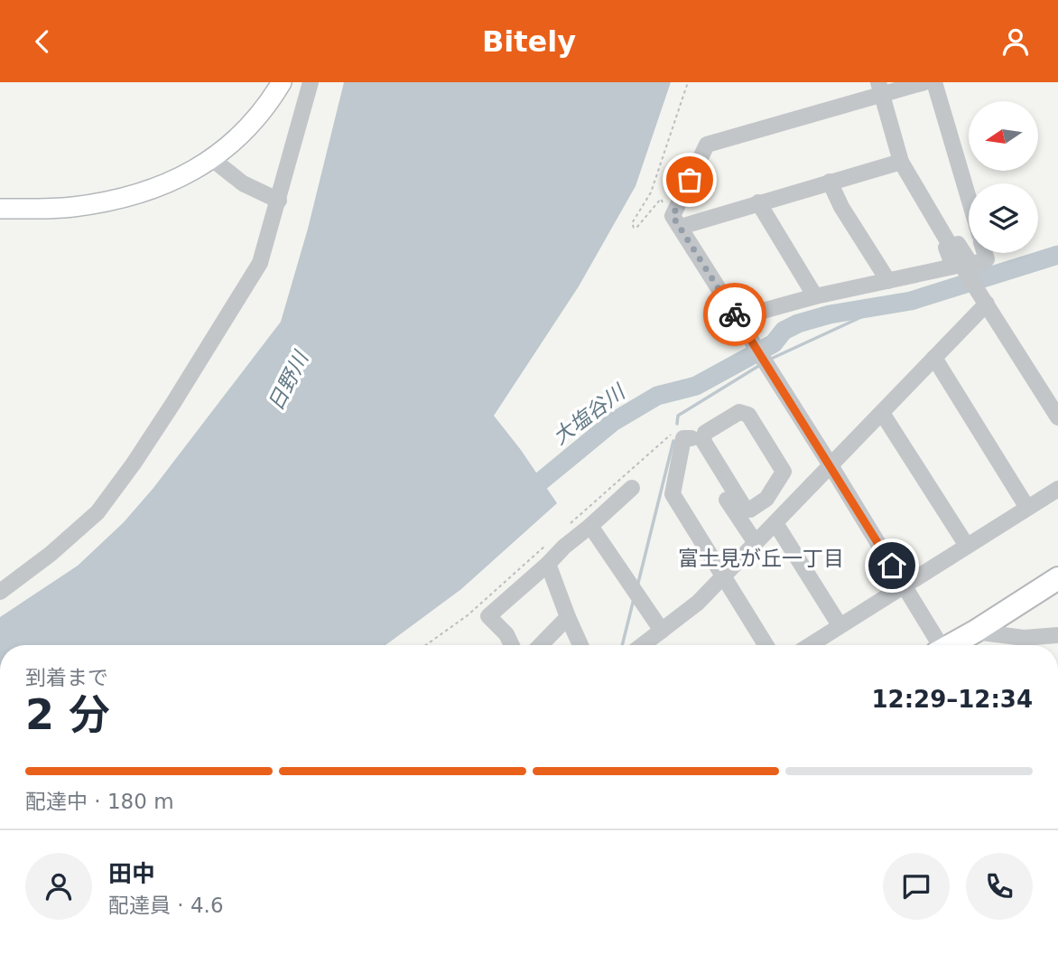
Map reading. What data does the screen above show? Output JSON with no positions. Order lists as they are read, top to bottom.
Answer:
{
  "districts": ["富士見が丘一丁目"],
  "water": ["日野川", "大塩谷川"],
  "north": "left",
  "page": {
    "header": "Bitely",
    "heading": ["2 分", "到着まで", "12:29–12:34"],
    "panel": ["田中", "配達員 · 4.6"],
    "bar": "配達中 · 180 m"
  }
}
